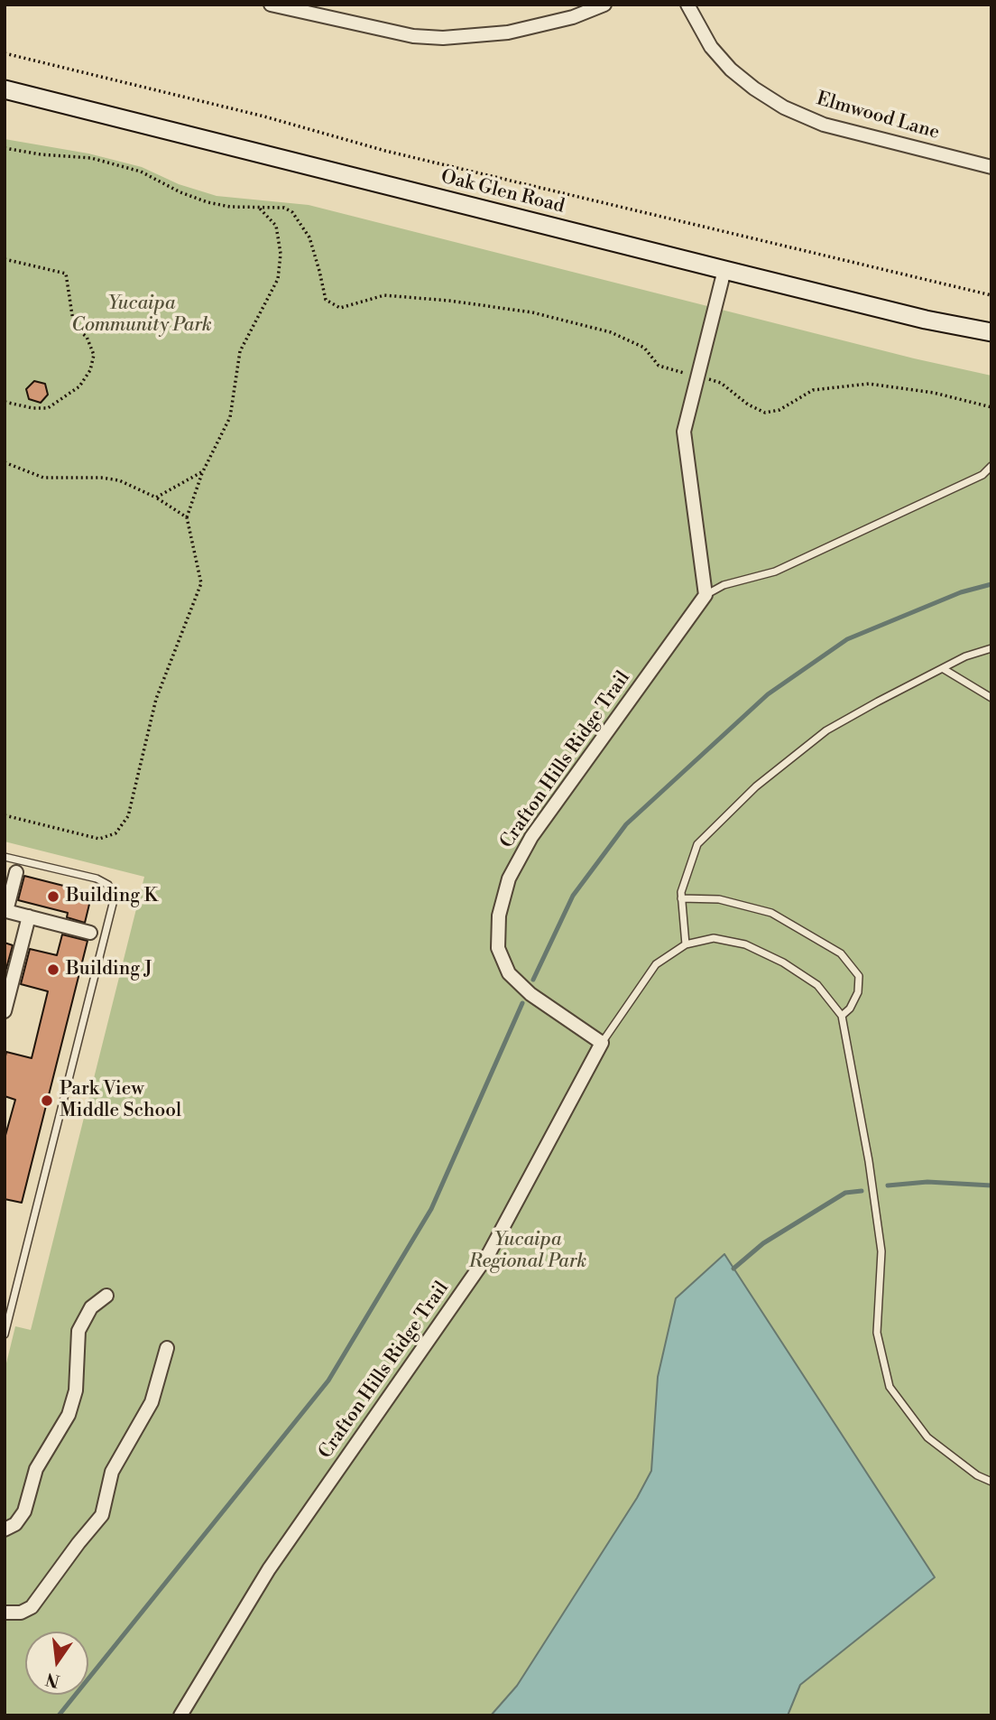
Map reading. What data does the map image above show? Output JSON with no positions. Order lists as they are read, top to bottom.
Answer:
{
  "streets": {
    "main road": ["Oak Glen Road"],
    "street": ["Elmwood Lane", "Crafton Hills Ridge Trail"]
  },
  "parks": ["Yucaipa Community Park", "Yucaipa Regional Park"],
  "places": ["Building K", "Building J", "Park View Middle School"],
  "north": "bottom"
}
